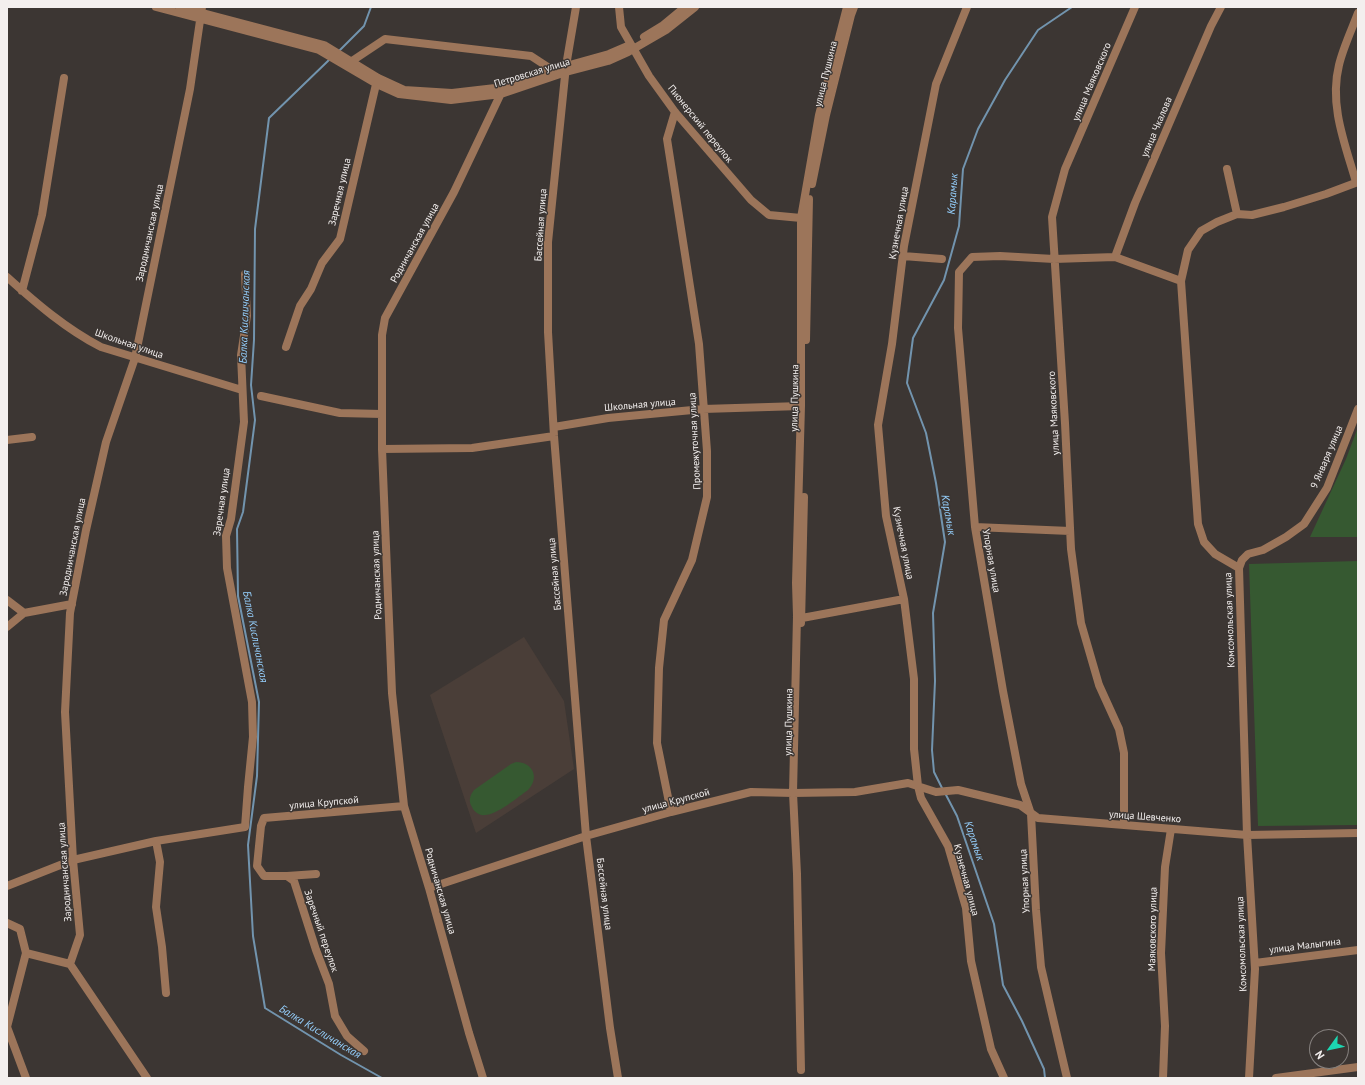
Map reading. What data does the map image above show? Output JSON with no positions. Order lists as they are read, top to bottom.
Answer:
{
  "streets": {
    "street": [
      "Петровская улица",
      "улица Пушкина",
      "улица Маяковского",
      "Пионерский переулок",
      "улица Чкалова",
      "Заречная улица",
      "Кузнечная улица",
      "Бассейная улица",
      "Зародничанская улица",
      "Родничанская улица",
      "Школьная улица",
      "Промежуточная улица",
      "9 Января улица",
      "Упорная улица",
      "Комсомольская улица",
      "улица Крупской",
      "улица Шевченко",
      "Маяковского улица",
      "Заречный переулок",
      "улица Малыгина"
    ]
  },
  "crossings": [
    ["Петровская улица", "Бассейная улица"],
    ["Петровская улица", "Родничанская улица"],
    ["улица Пушкина", "Пионерский переулок"],
    ["улица Пушкина", "Школьная улица"],
    ["улица Пушкина", "улица Крупской"],
    ["улица Маяковского", "Упорная улица"],
    ["улица Маяковского", "улица Шевченко"],
    ["Пионерский переулок", "Промежуточная улица"],
    ["улица Чкалова", "Упорная улица"],
    ["Заречная улица", "Школьная улица"],
    ["Кузнечная улица", "улица Крупской"],
    ["Бассейная улица", "Школьная улица"],
    ["Бассейная улица", "улица Крупской"],
    ["Зародничанская улица", "Школьная улица"],
    ["Родничанская улица", "улица Крупской"],
    ["Школьная улица", "Промежуточная улица"],
    ["Промежуточная улица", "улица Крупской"],
    ["9 Января улица", "Комсомольская улица"],
    ["Упорная улица", "Комсомольская улица"],
    ["Упорная улица", "улица Шевченко"],
    ["Комсомольская улица", "улица Шевченко"],
    ["Комсомольская улица", "улица Малыгина"],
    ["улица Крупской", "улица Шевченко"],
    ["улица Крупской", "Заречный переулок"],
    ["улица Шевченко", "Маяковского улица"]
  ],
  "water": ["Карамык", "Балка Кисличанская"],
  "north": "bottom left"
}
